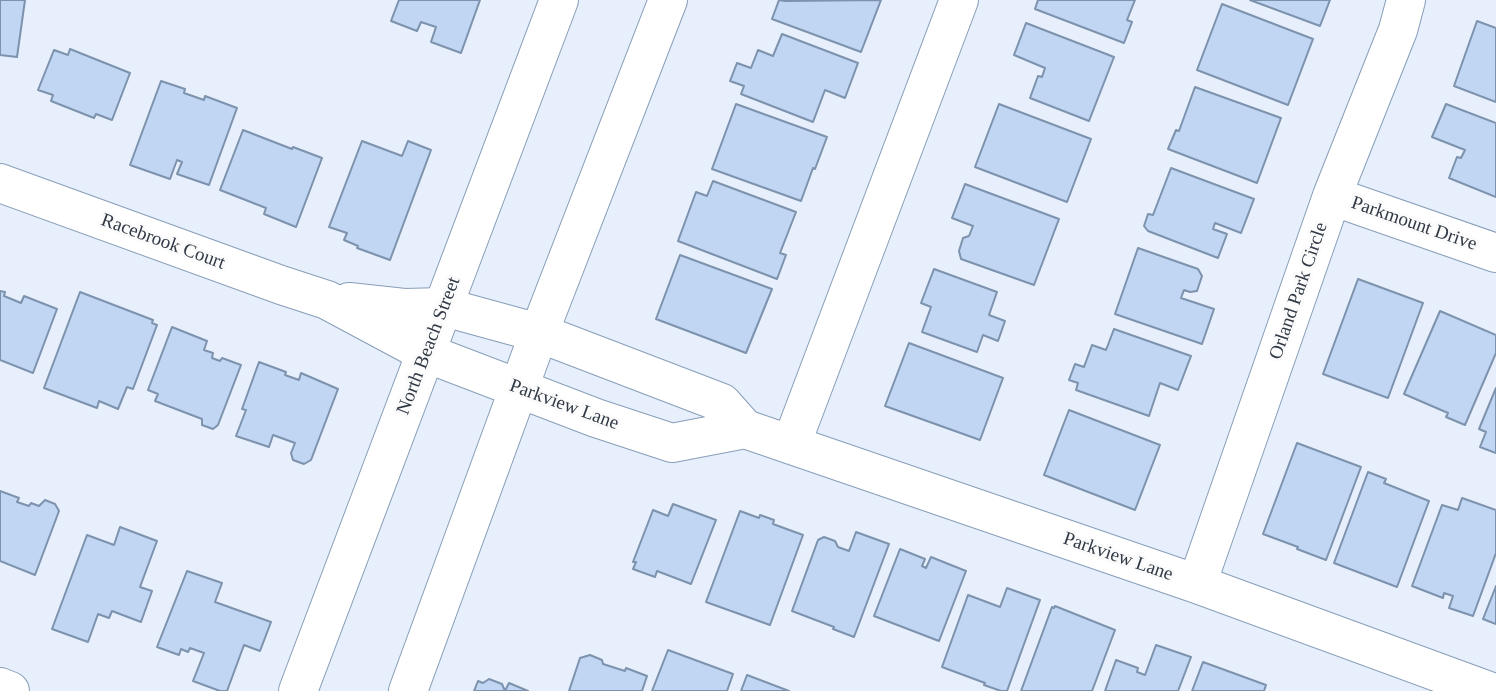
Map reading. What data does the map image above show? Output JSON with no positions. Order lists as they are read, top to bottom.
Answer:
{
  "streets": {
    "street": [
      "Parkmount Drive",
      "Racebrook Court",
      "Orland Park Circle",
      "North Beach Street",
      "Parkview Lane"
    ]
  },
  "crossings": [
    ["Parkmount Drive", "Orland Park Circle"],
    ["Racebrook Court", "North Beach Street"],
    ["Racebrook Court", "Parkview Lane"],
    ["Orland Park Circle", "Parkview Lane"],
    ["North Beach Street", "Parkview Lane"]
  ]
}
